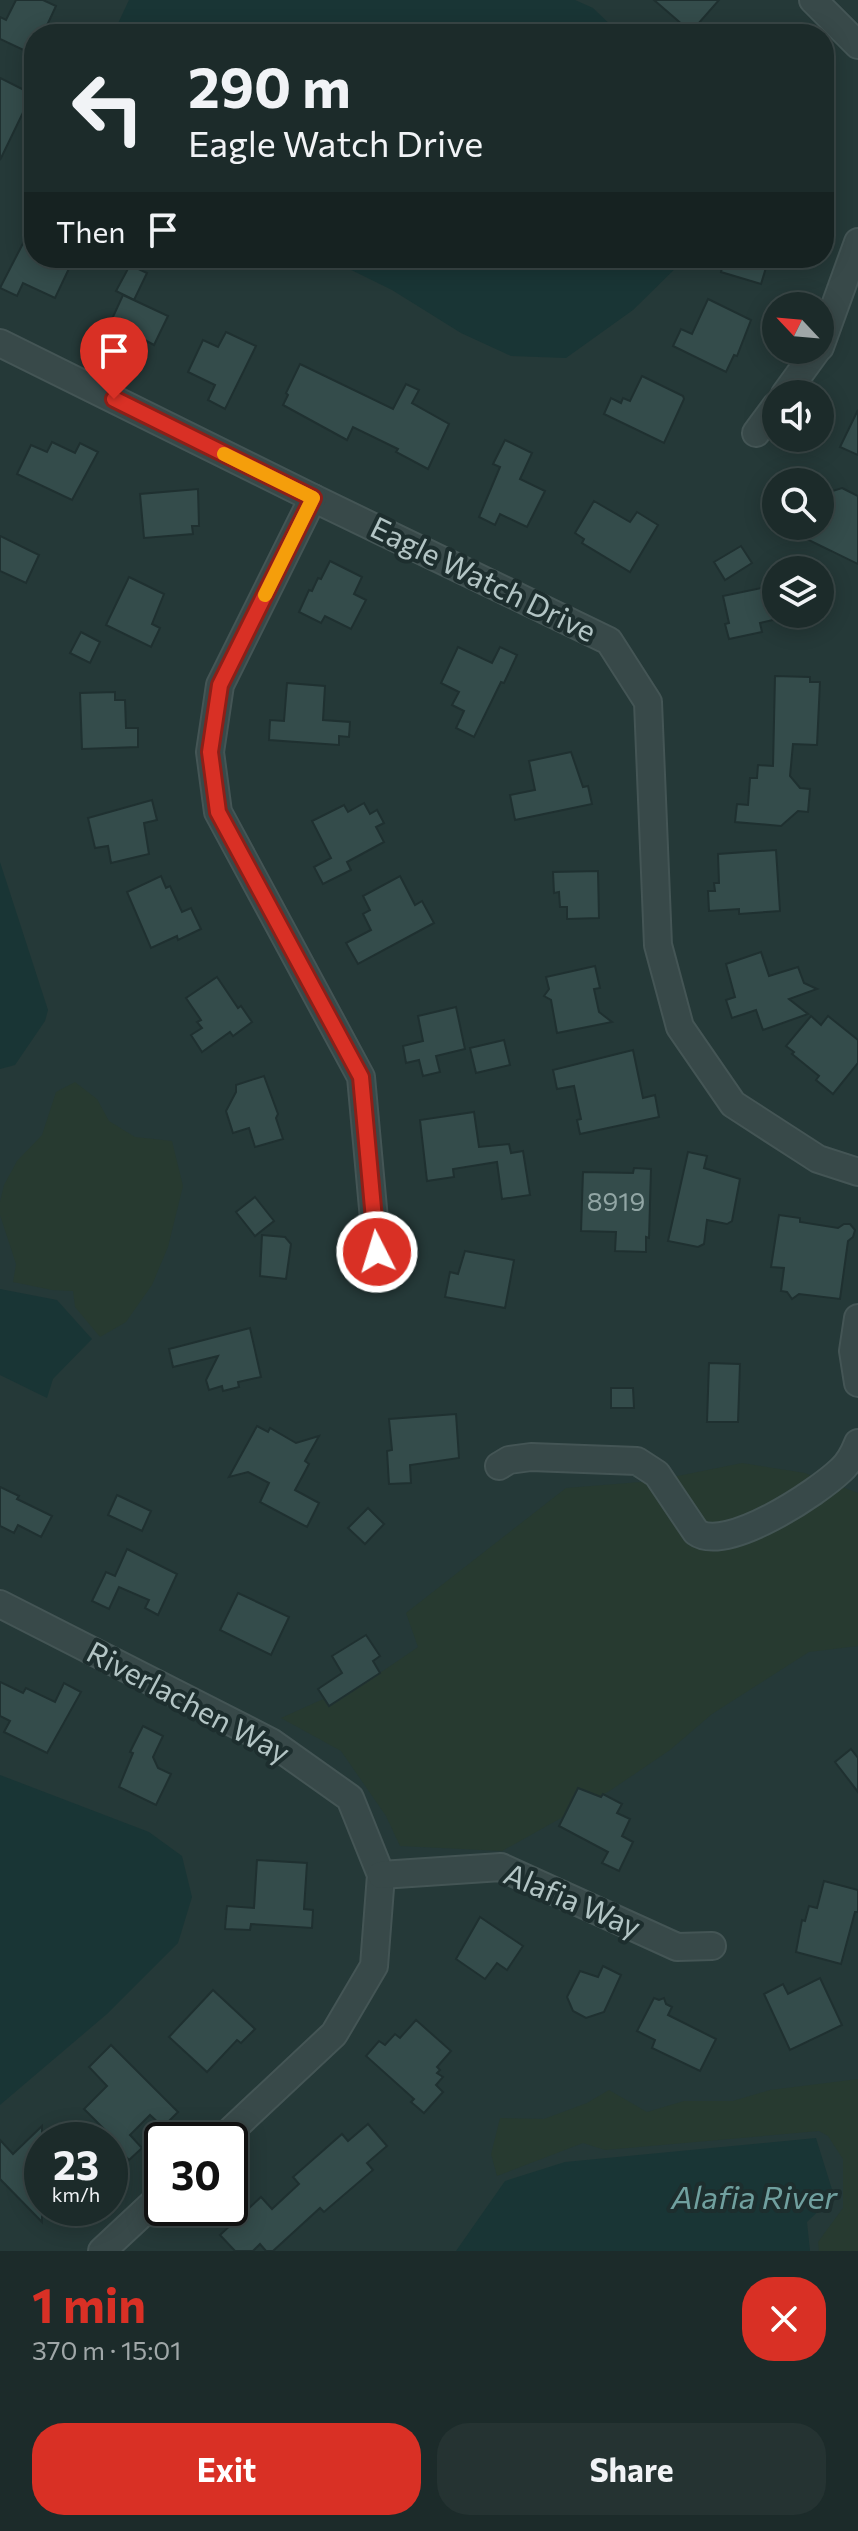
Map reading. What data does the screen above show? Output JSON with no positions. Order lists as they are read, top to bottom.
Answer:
{
  "streets": {
    "street": ["Eagle Watch Drive", "Riverlachen Way", "Alafia Way"]
  },
  "crossings": [
    ["Riverlachen Way", "Alafia Way"]
  ],
  "water": ["Alafia River"],
  "house_numbers": ["8919"],
  "north": "top left",
  "page": {
    "turn": ["290 m", "Eagle Watch Drive"],
    "then": "Then",
    "speed": "23 km/h",
    "limit": "30",
    "heading": ["1 min", "370 m · 15:01"],
    "buttons": ["Exit", "Share"]
  }
}
